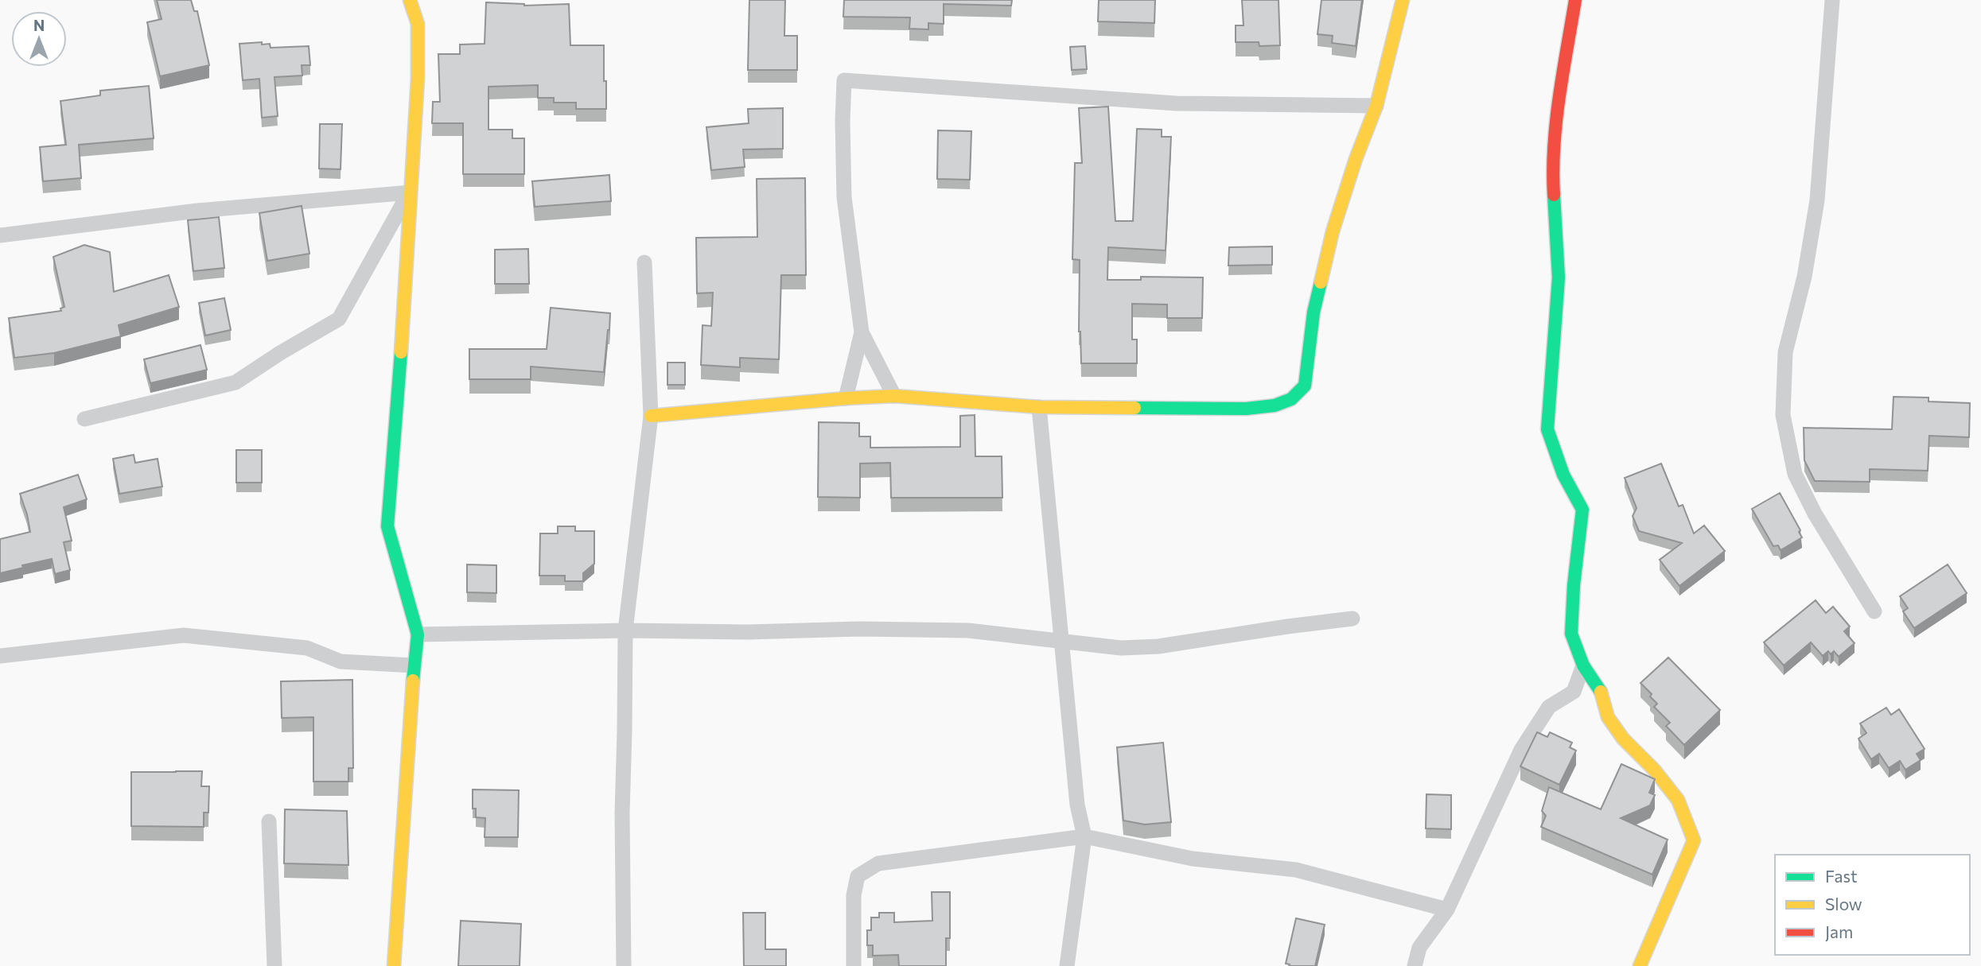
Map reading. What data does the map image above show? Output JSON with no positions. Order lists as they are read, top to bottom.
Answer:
{
  "legend": ["Fast", "Slow", "Jam"],
  "north": "top"
}
